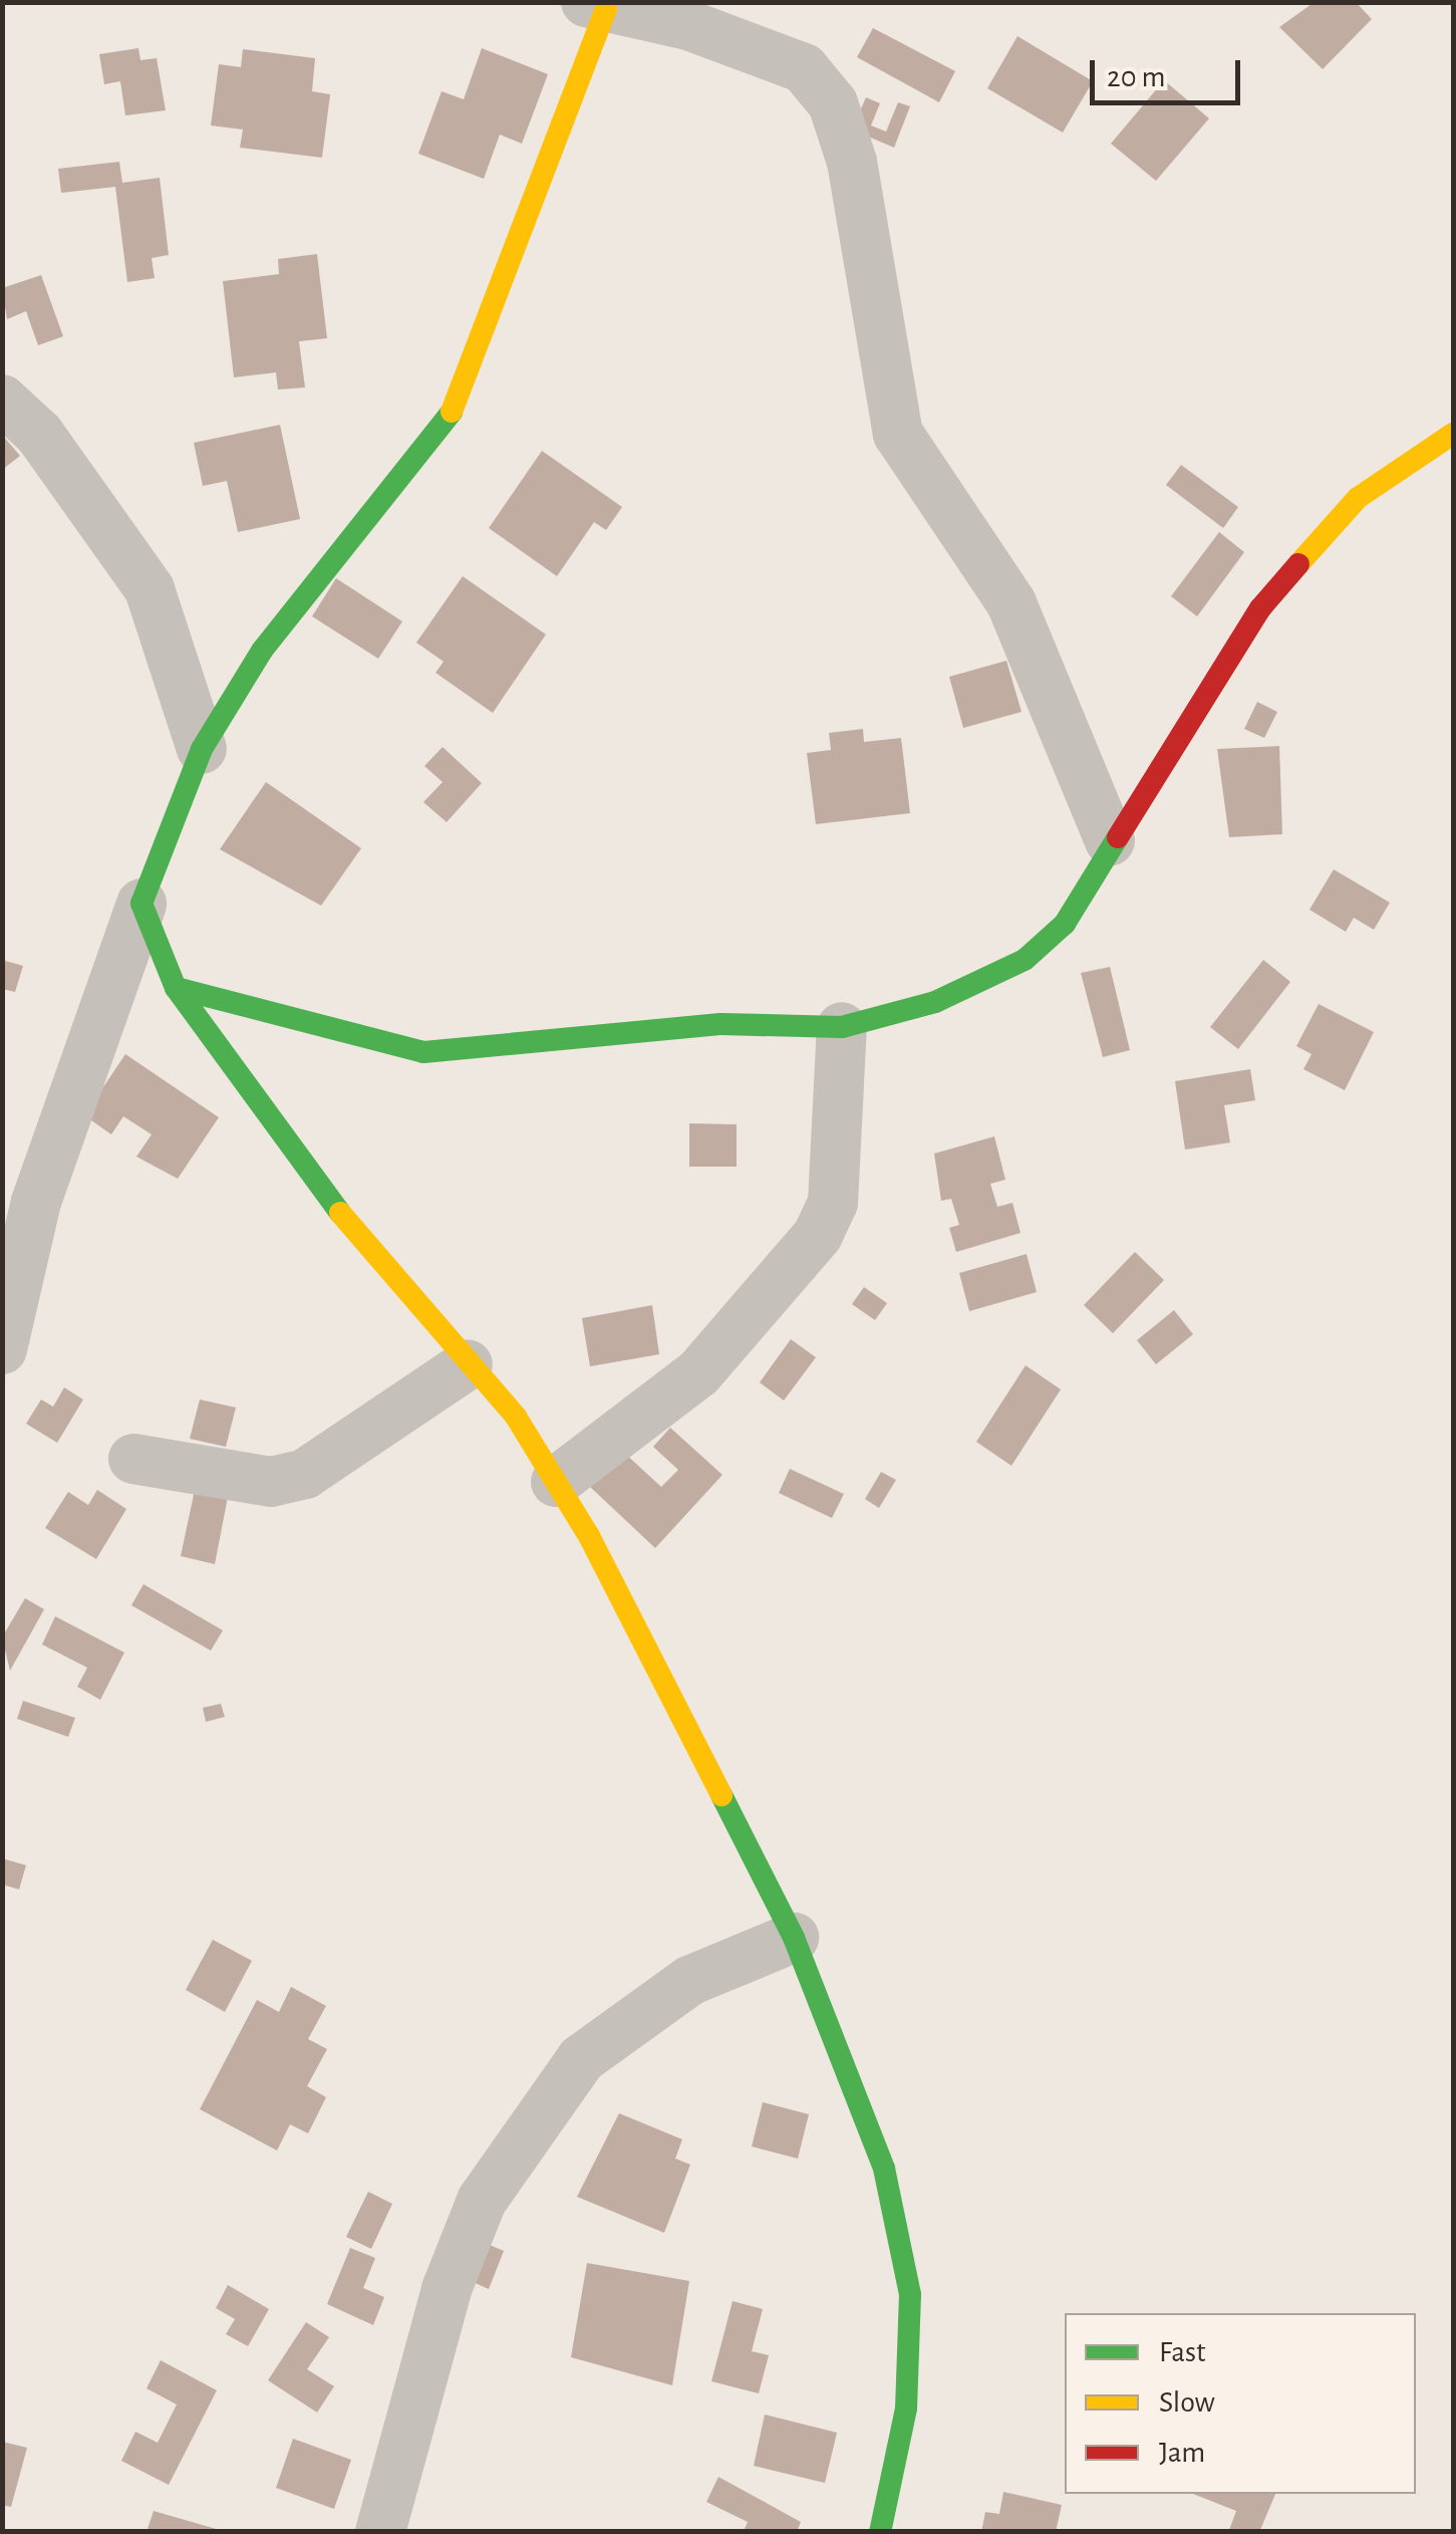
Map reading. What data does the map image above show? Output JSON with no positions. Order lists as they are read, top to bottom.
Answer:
{
  "legend": ["Fast", "Slow", "Jam"],
  "scale_bar": "20 m"
}
